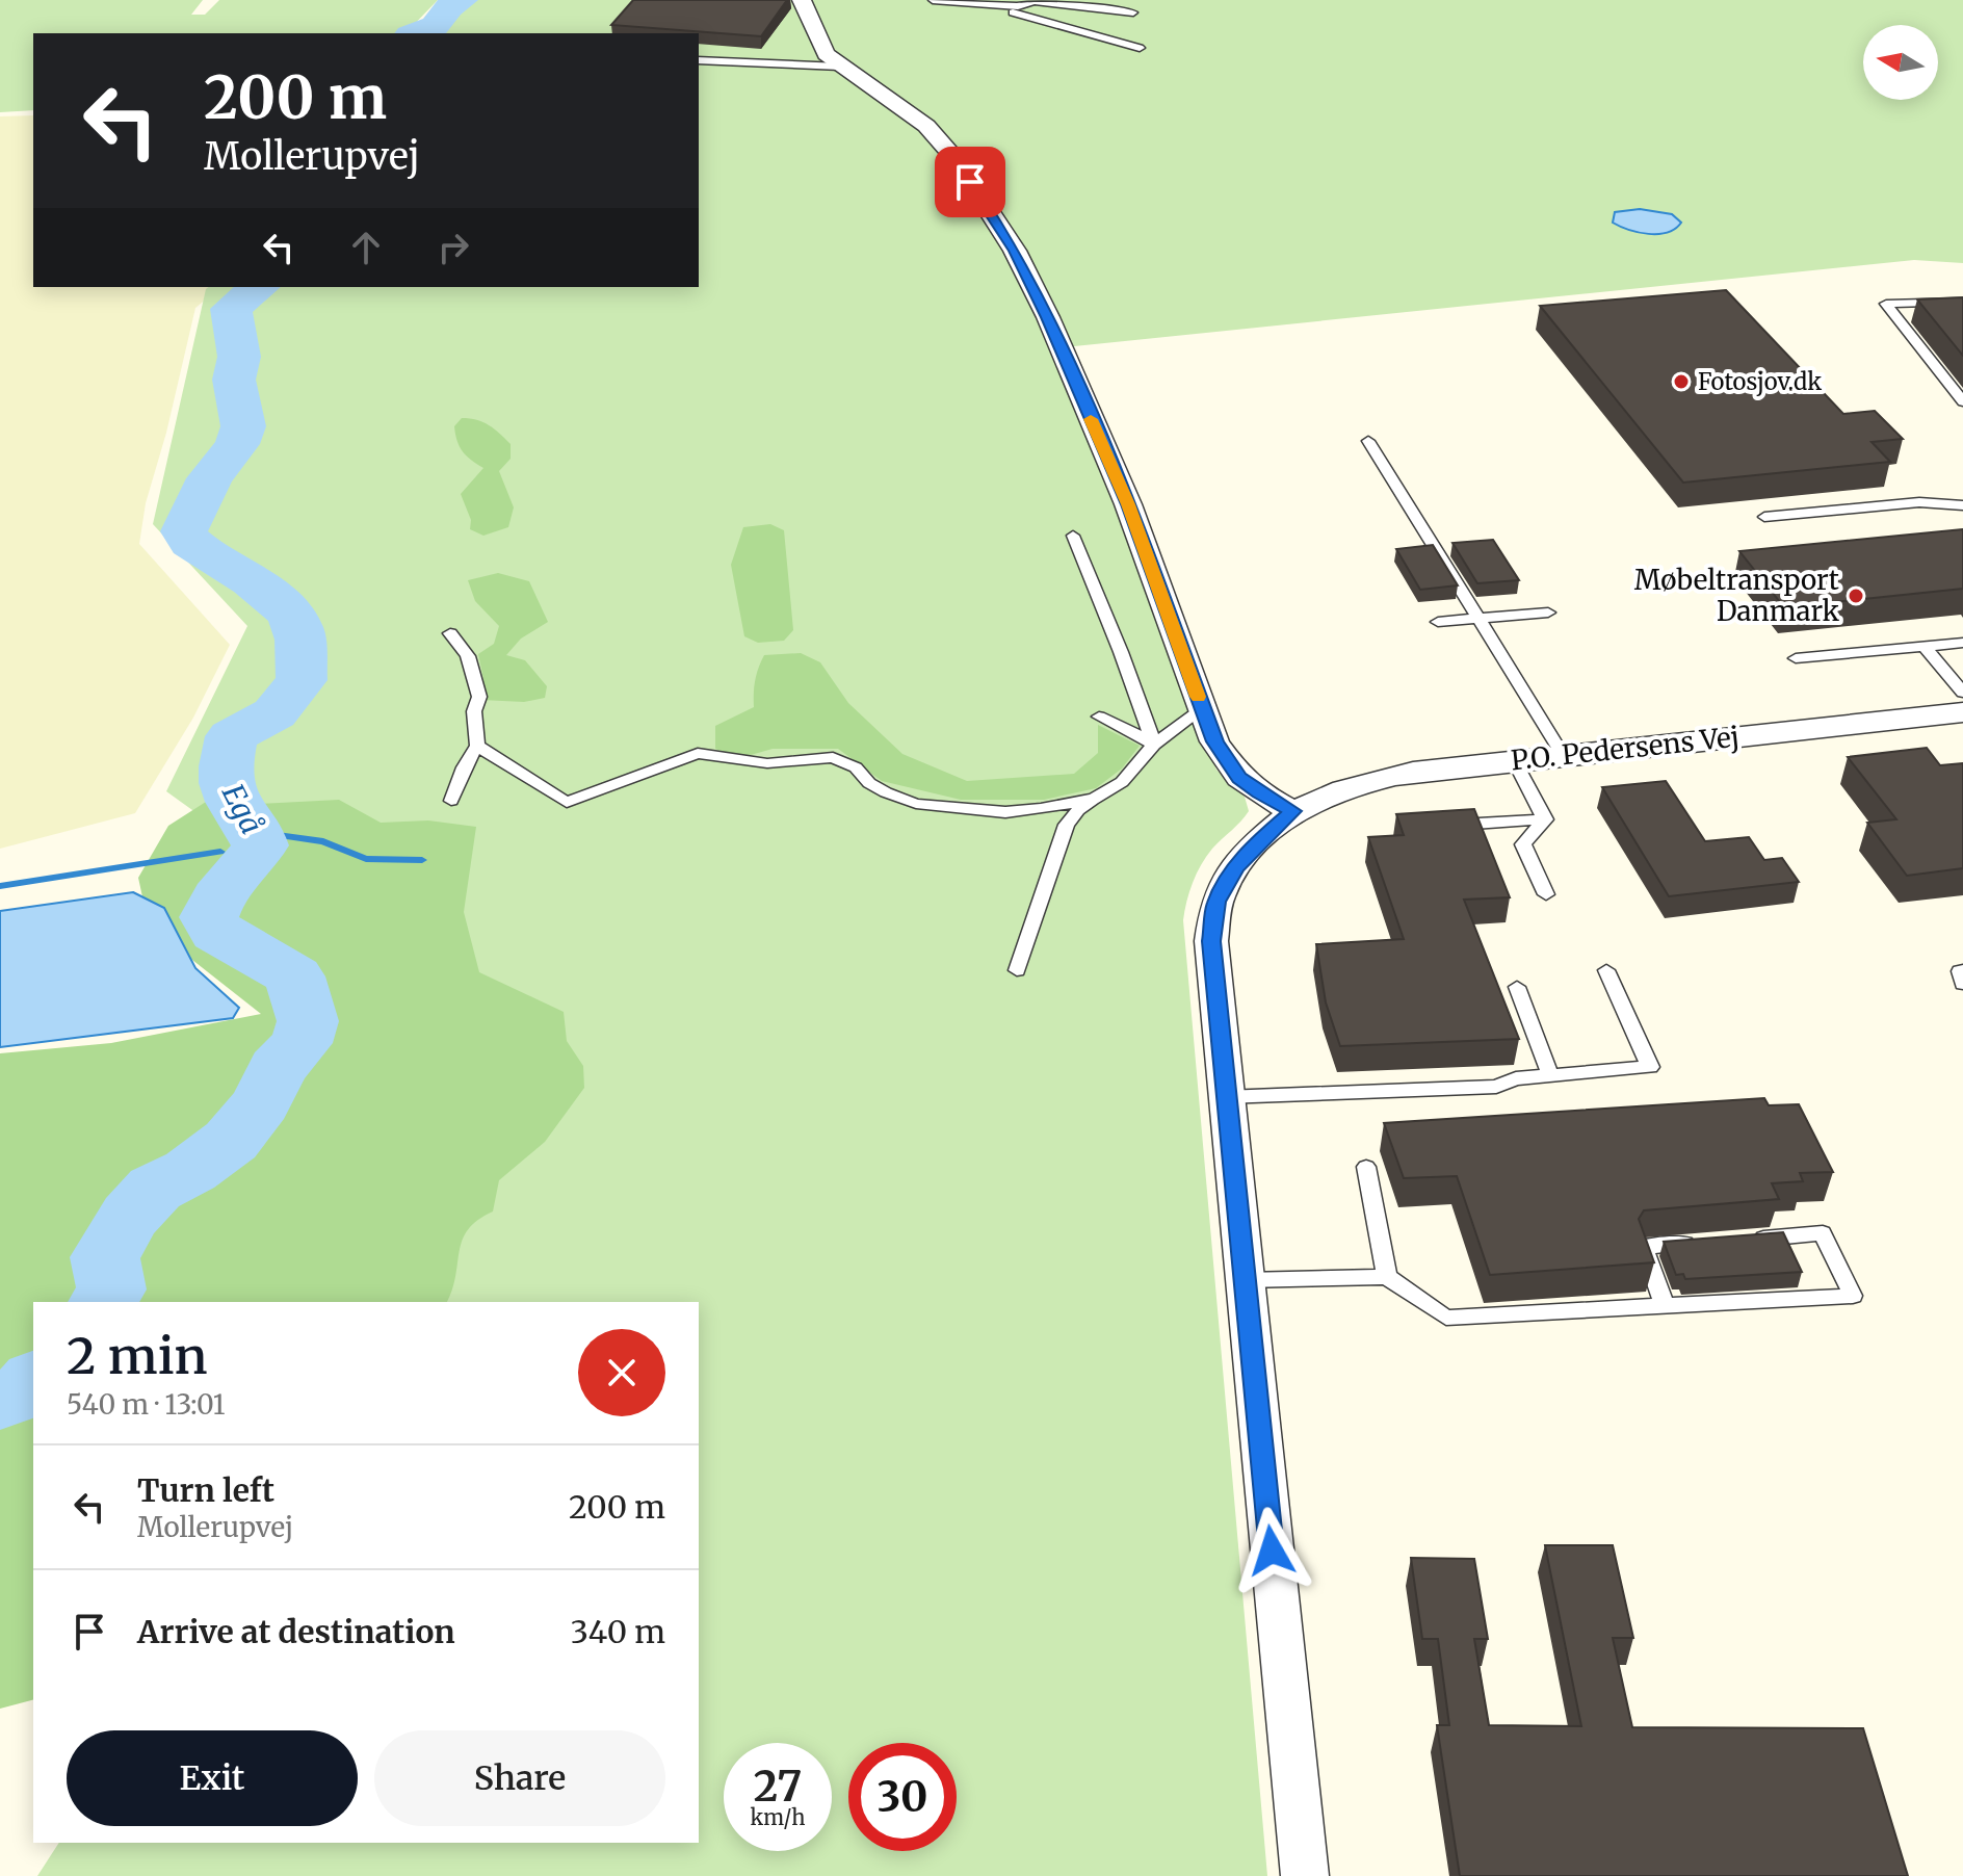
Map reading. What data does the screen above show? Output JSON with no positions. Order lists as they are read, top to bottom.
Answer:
{
  "streets": {
    "street": ["P.O. Pedersens Vej"]
  },
  "water": ["Egå"],
  "places": ["Fotosjov.dk", "Møbeltransport Danmark"],
  "north": "left",
  "page": {
    "turn": ["200 m", "Mollerupvej"],
    "heading": ["2 min", "540 m · 13:01"],
    "list": [
      {
        "name": "Turn left",
        "note": "Mollerupvej",
        "value": "200 m"
      },
      {
        "name": "Arrive at destination",
        "value": "340 m"
      }
    ],
    "buttons": ["Exit", "Share"],
    "speed": "27 km/h",
    "limit": "30"
  }
}
